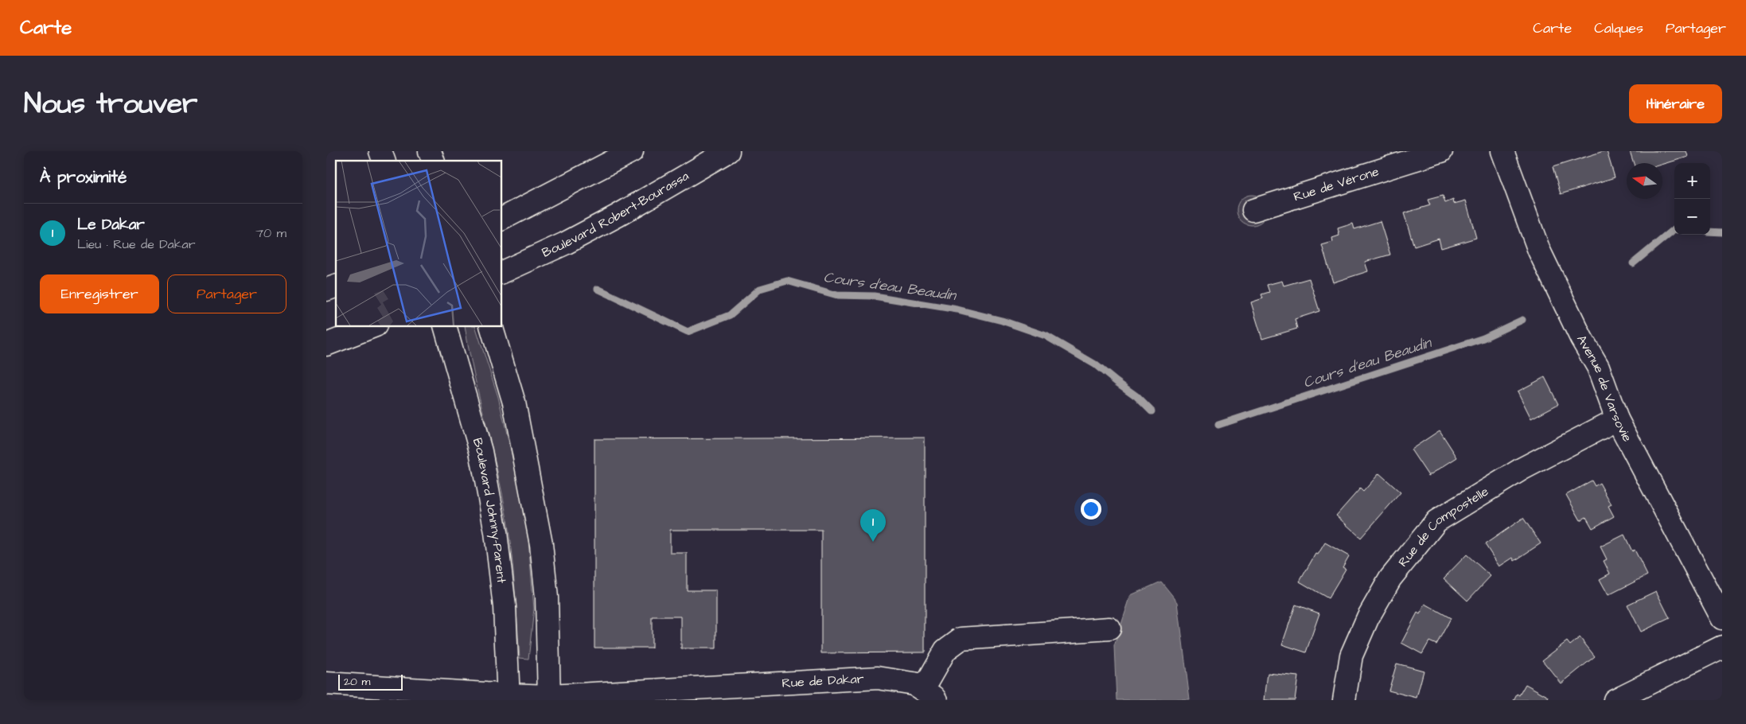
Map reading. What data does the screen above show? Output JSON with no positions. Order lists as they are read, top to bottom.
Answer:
{
  "streets": {
    "main road": [
      "Rue de Vérone",
      "Boulevard Robert-Bourassa",
      "Avenue de Varsovie",
      "Boulevard Johnny-Parent",
      "Rue de Compostelle",
      "Rue de Dakar"
    ]
  },
  "crossings": [
    ["Avenue de Varsovie", "Rue de Compostelle"],
    ["Boulevard Johnny-Parent", "Rue de Dakar"]
  ],
  "water": ["Cours d'eau Beaudin"],
  "scale_bar": "20 m",
  "north": "left",
  "page": {
    "header": "Carte",
    "nav": ["Carte", "Calques", "Partager"],
    "title": "Nous trouver",
    "buttons": [
      "Itinéraire",
      ["Enregistrer", "Partager"]
    ],
    "heading": "À proximité",
    "map_buttons": ["+", "−"],
    "list": [
      {
        "mark": "1",
        "name": "Le Dakar",
        "note": "Lieu · Rue de Dakar",
        "value": "70 m"
      }
    ],
    "pins": "1",
    "scale": "20 m"
  }
}
